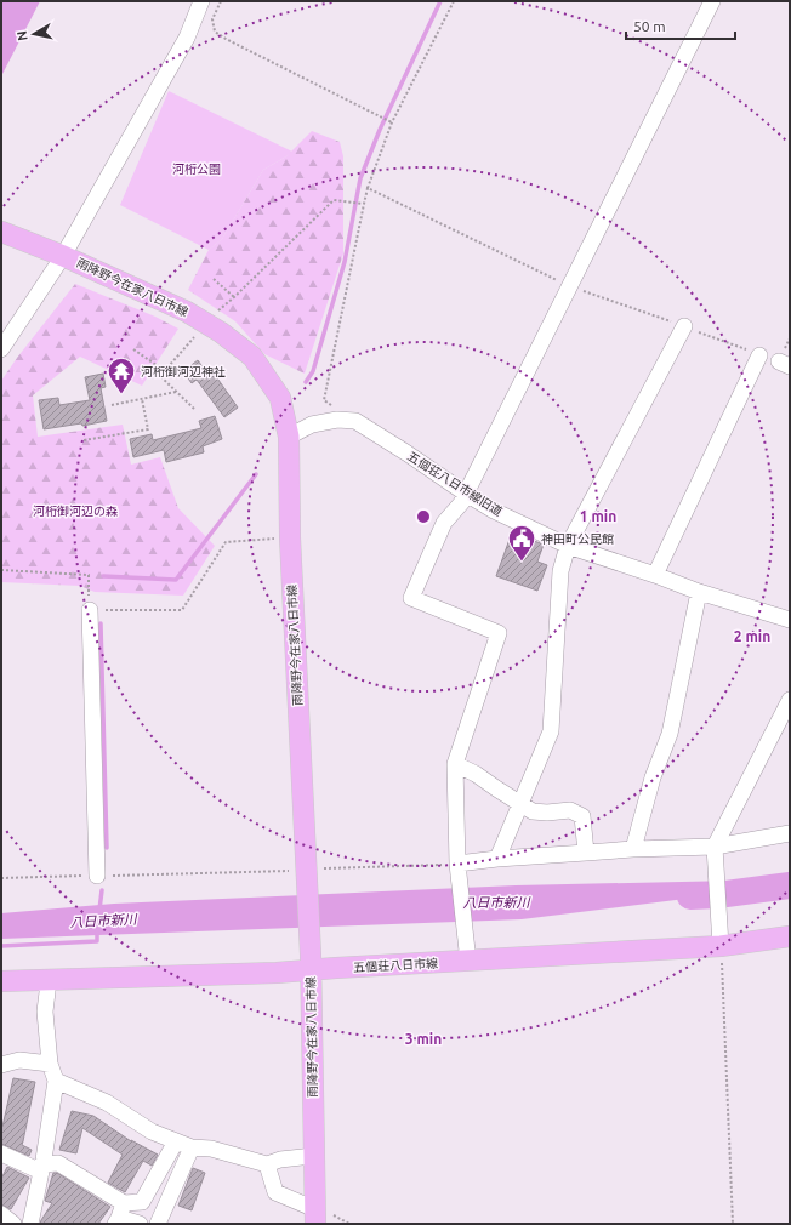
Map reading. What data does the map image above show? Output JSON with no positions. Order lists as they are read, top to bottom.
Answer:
{
  "streets": {
    "main road": ["雨降野今在家八日市線", "五個荘八日市線"],
    "street": ["五個荘八日市線旧道"]
  },
  "crossings": [
    ["雨降野今在家八日市線", "五個荘八日市線旧道"],
    ["雨降野今在家八日市線", "五個荘八日市線"]
  ],
  "water": ["八日市新川"],
  "parks": ["河桁公園", "河桁御河辺の森"],
  "places": {
    "temple": ["河桁御河辺神社"],
    "public building": ["神田町公民館"]
  },
  "scale_bar": "50 m",
  "north": "left",
  "rings": ["1 min", "2 min", "3 min"]
}
